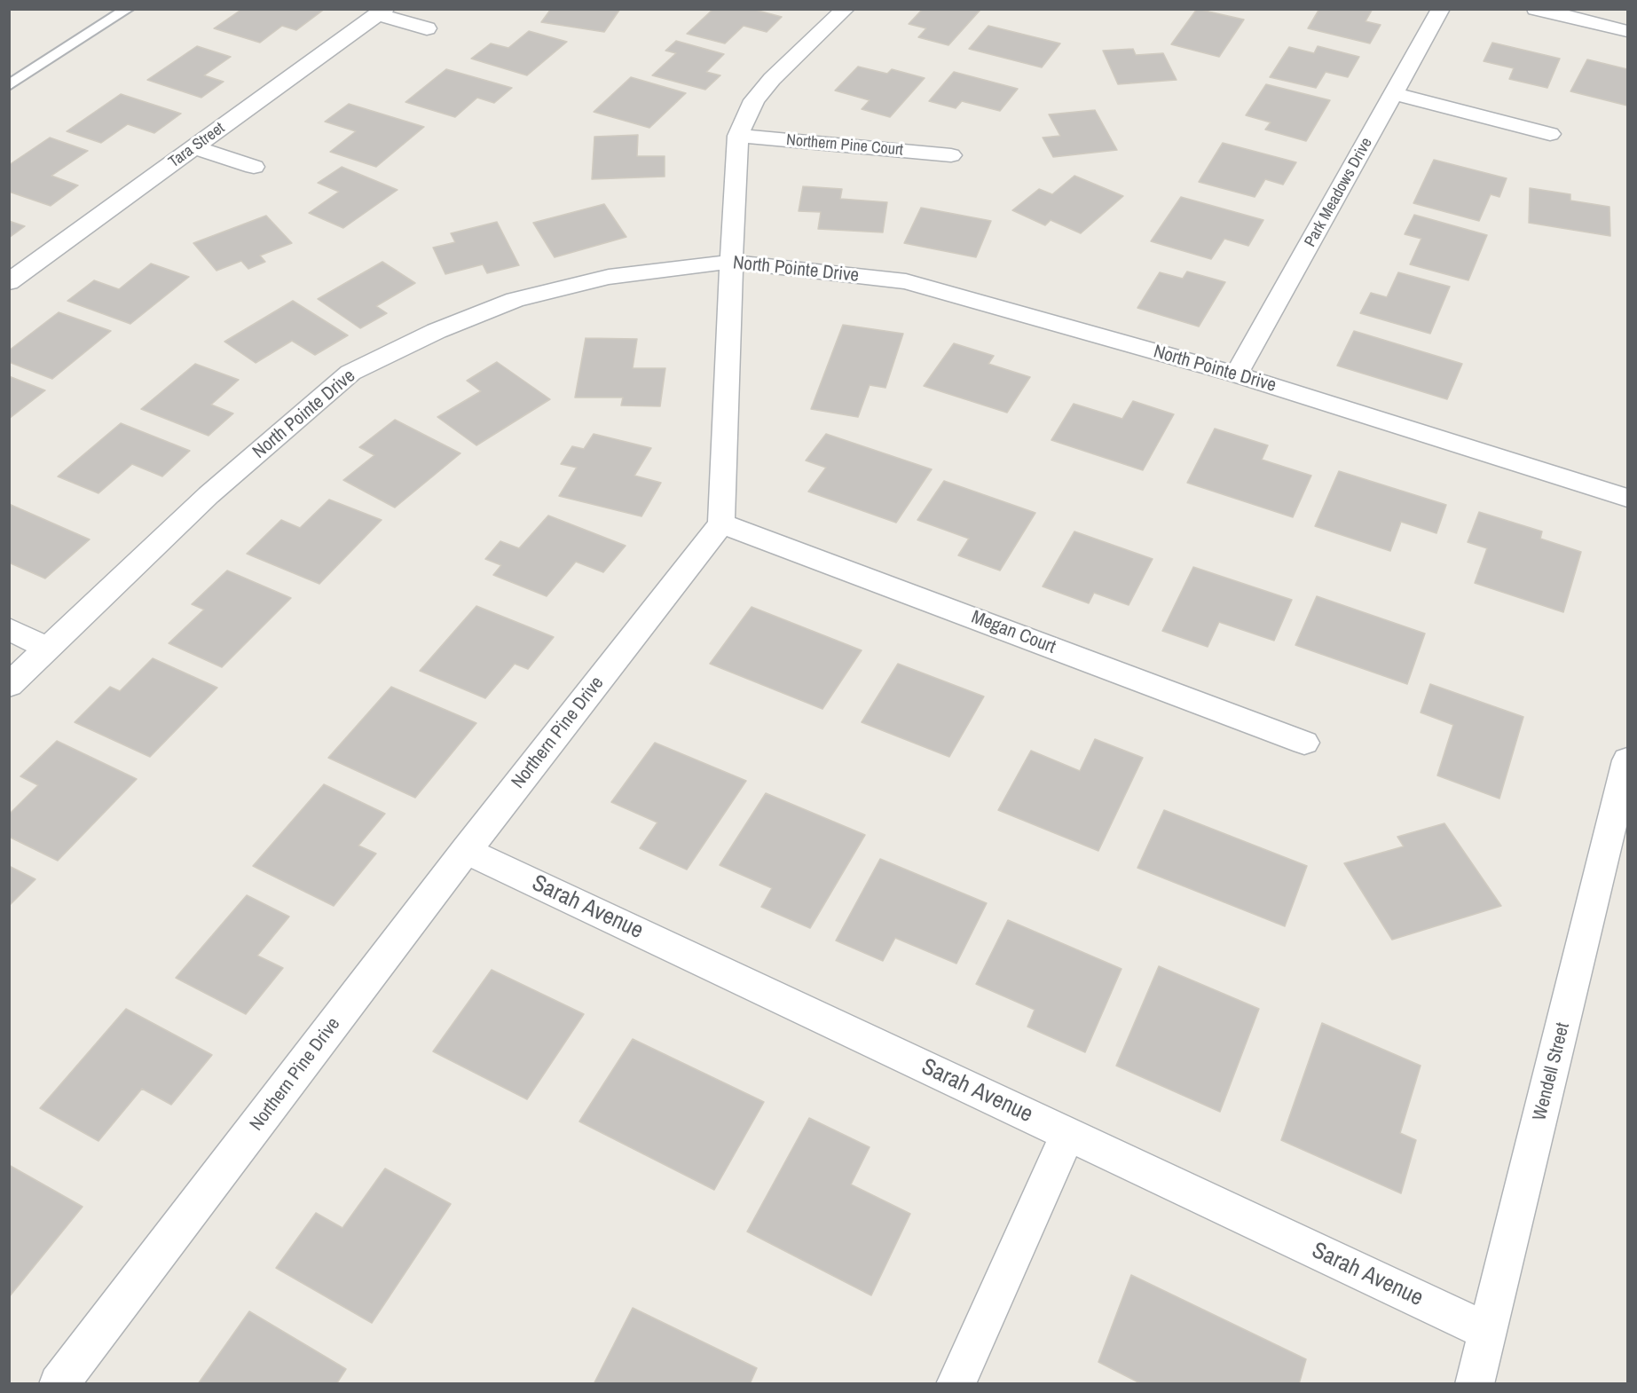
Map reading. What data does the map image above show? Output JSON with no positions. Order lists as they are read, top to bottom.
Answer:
{
  "streets": {
    "street": [
      "Tara Street",
      "Northern Pine Court",
      "Park Meadows Drive",
      "North Pointe Drive",
      "Megan Court",
      "Northern Pine Drive",
      "Sarah Avenue",
      "Wendell Street"
    ]
  },
  "crossings": [
    ["Park Meadows Drive", "North Pointe Drive"],
    ["Megan Court", "Northern Pine Drive"],
    ["Northern Pine Drive", "Sarah Avenue"],
    ["Sarah Avenue", "Wendell Street"]
  ]
}
